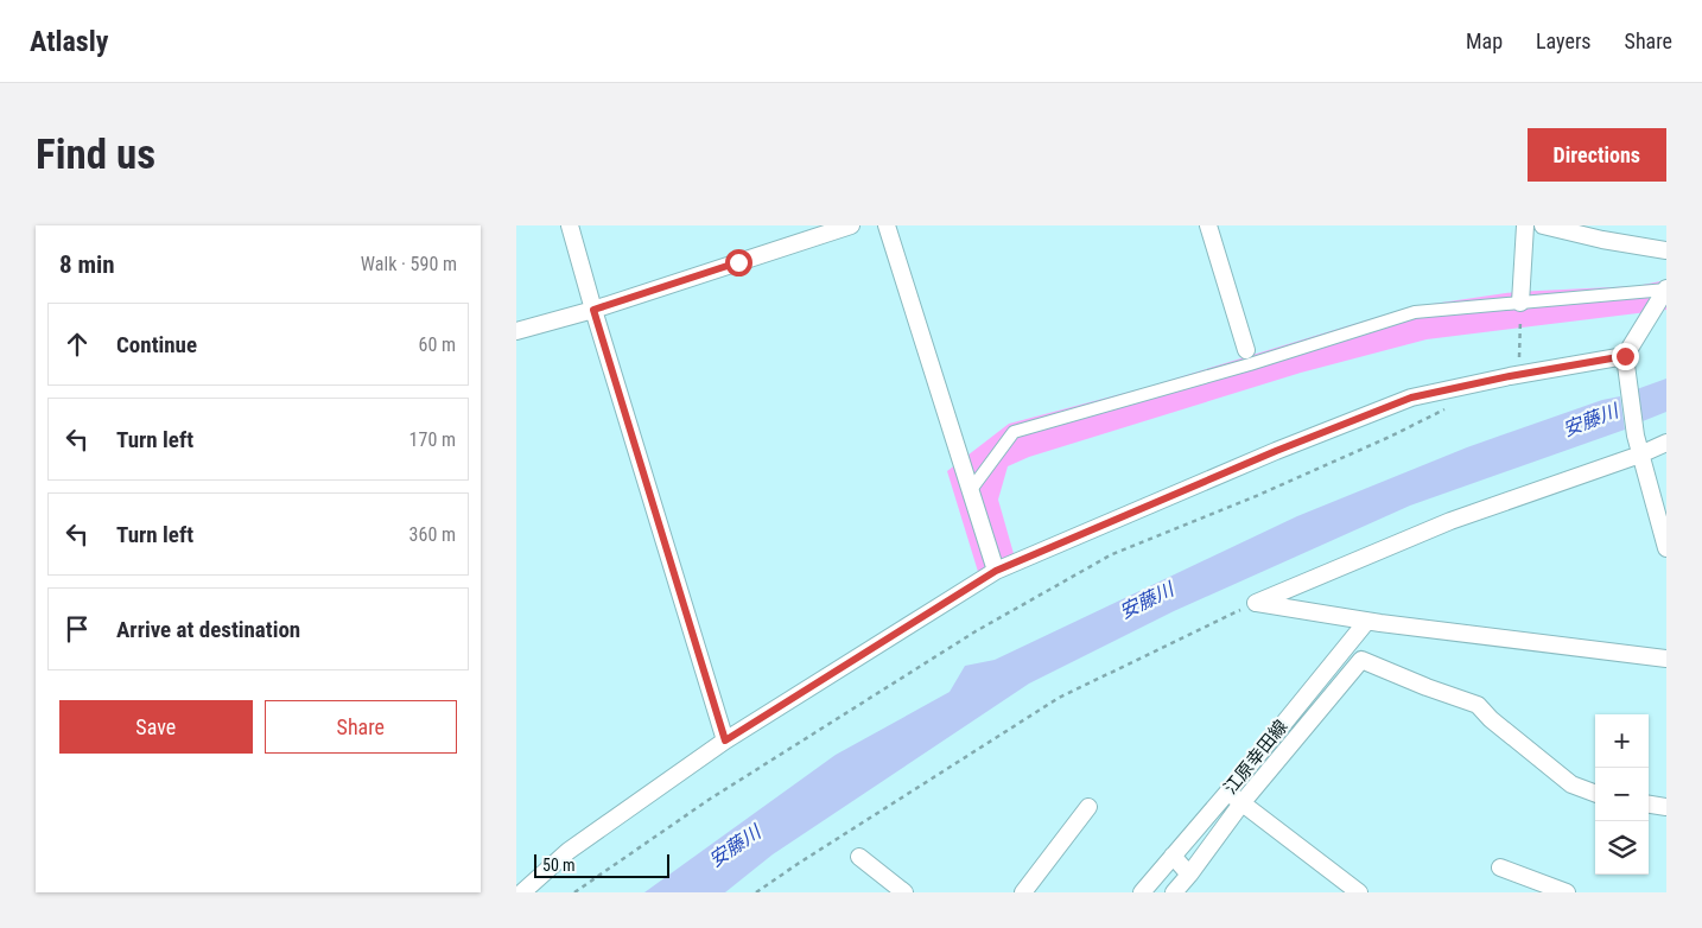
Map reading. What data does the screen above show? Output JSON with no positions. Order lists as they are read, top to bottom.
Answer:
{
  "streets": {
    "street": ["江原幸田線"]
  },
  "water": ["安藤川"],
  "scale_bar": "50 m",
  "page": {
    "header": "Atlasly",
    "nav": ["Map", "Layers", "Share"],
    "buttons": [
      "Directions",
      ["Save", "Share"]
    ],
    "title": "Find us",
    "heading": ["8 min", "Walk · 590 m"],
    "list": [
      ["Continue", "60 m"],
      ["Turn left", "170 m"],
      ["Turn left", "360 m"],
      "Arrive at destination"
    ],
    "map_buttons": ["+", "−"],
    "scale": "50 m"
  }
}
